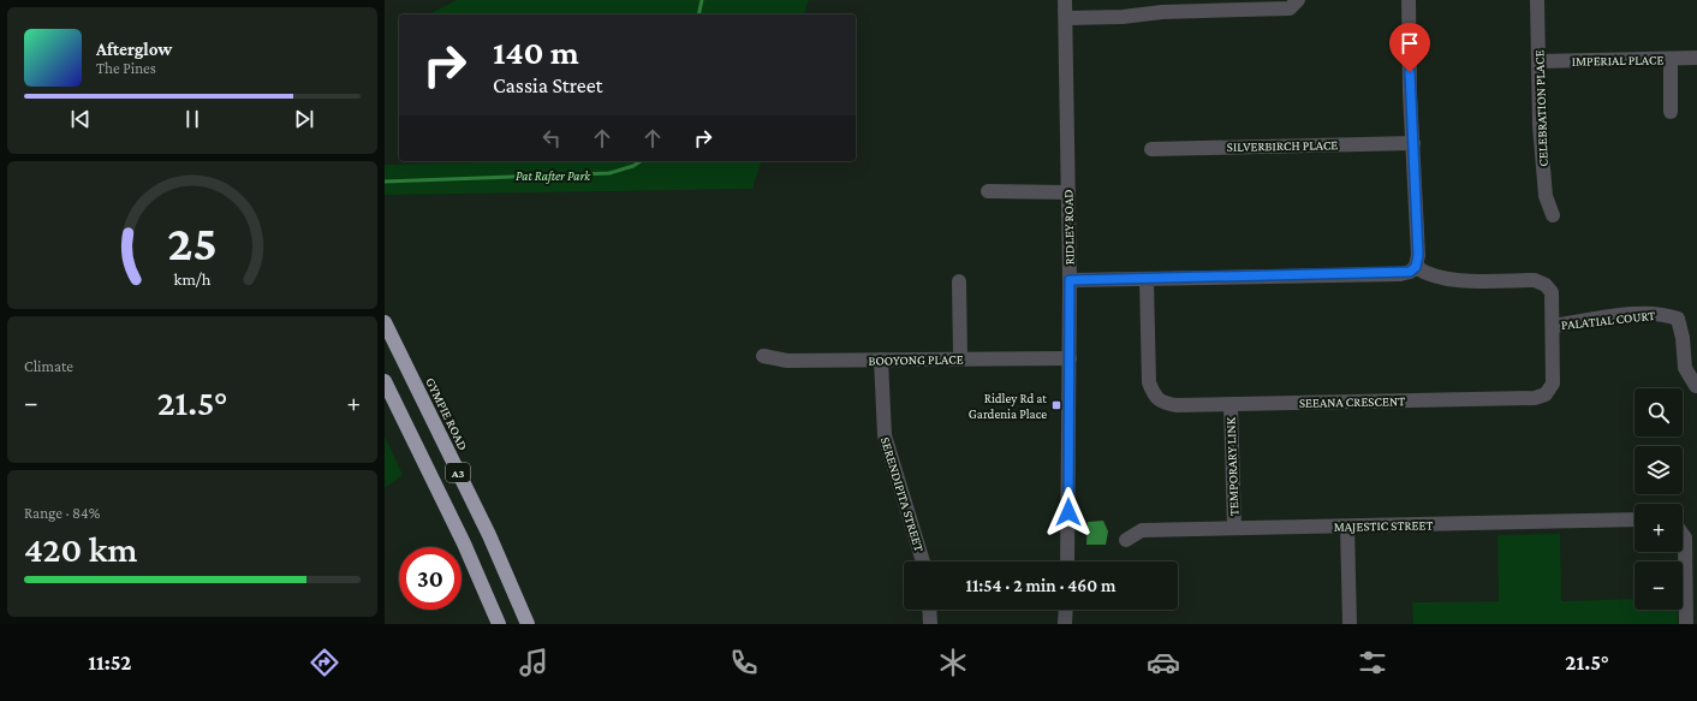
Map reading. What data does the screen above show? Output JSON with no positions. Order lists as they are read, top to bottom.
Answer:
{
  "streets": {
    "highway": ["GYMPIE ROAD", "A3"],
    "street": [
      "IMPERIAL PLACE",
      "CELEBRATION PLACE",
      "SILVERBIRCH PLACE",
      "RIDLEY ROAD",
      "PALATIAL COURT",
      "BOOYONG PLACE",
      "SEEANA CRESCENT",
      "TEMPORARY LINK",
      "SERENDIPITA STREET",
      "MAJESTIC STREET"
    ]
  },
  "crossings": [
    ["IMPERIAL PLACE", "CELEBRATION PLACE"],
    ["RIDLEY ROAD", "BOOYONG PLACE"],
    ["PALATIAL COURT", "SEEANA CRESCENT"],
    ["BOOYONG PLACE", "SERENDIPITA STREET"],
    ["SEEANA CRESCENT", "TEMPORARY LINK"],
    ["TEMPORARY LINK", "MAJESTIC STREET"]
  ],
  "parks": ["Pat Rafter Park"],
  "places": {
    "transit": ["Ridley Rd at Gardenia Place"]
  },
  "page": {
    "turn": ["140 m", "Cassia Street"],
    "song": ["Afterglow", "The Pines"],
    "tile": [
      "Climate",
      ["Range · 84%", "420 km"]
    ],
    "heat": ["−", "21.5°", "+"],
    "map_buttons": ["+", "−"],
    "limit": "30",
    "trip": "11:54 · 2 min · 460 m",
    "tabs": ["11:52", "21.5°"],
    "gauge": ["25", "km/h"]
  }
}
